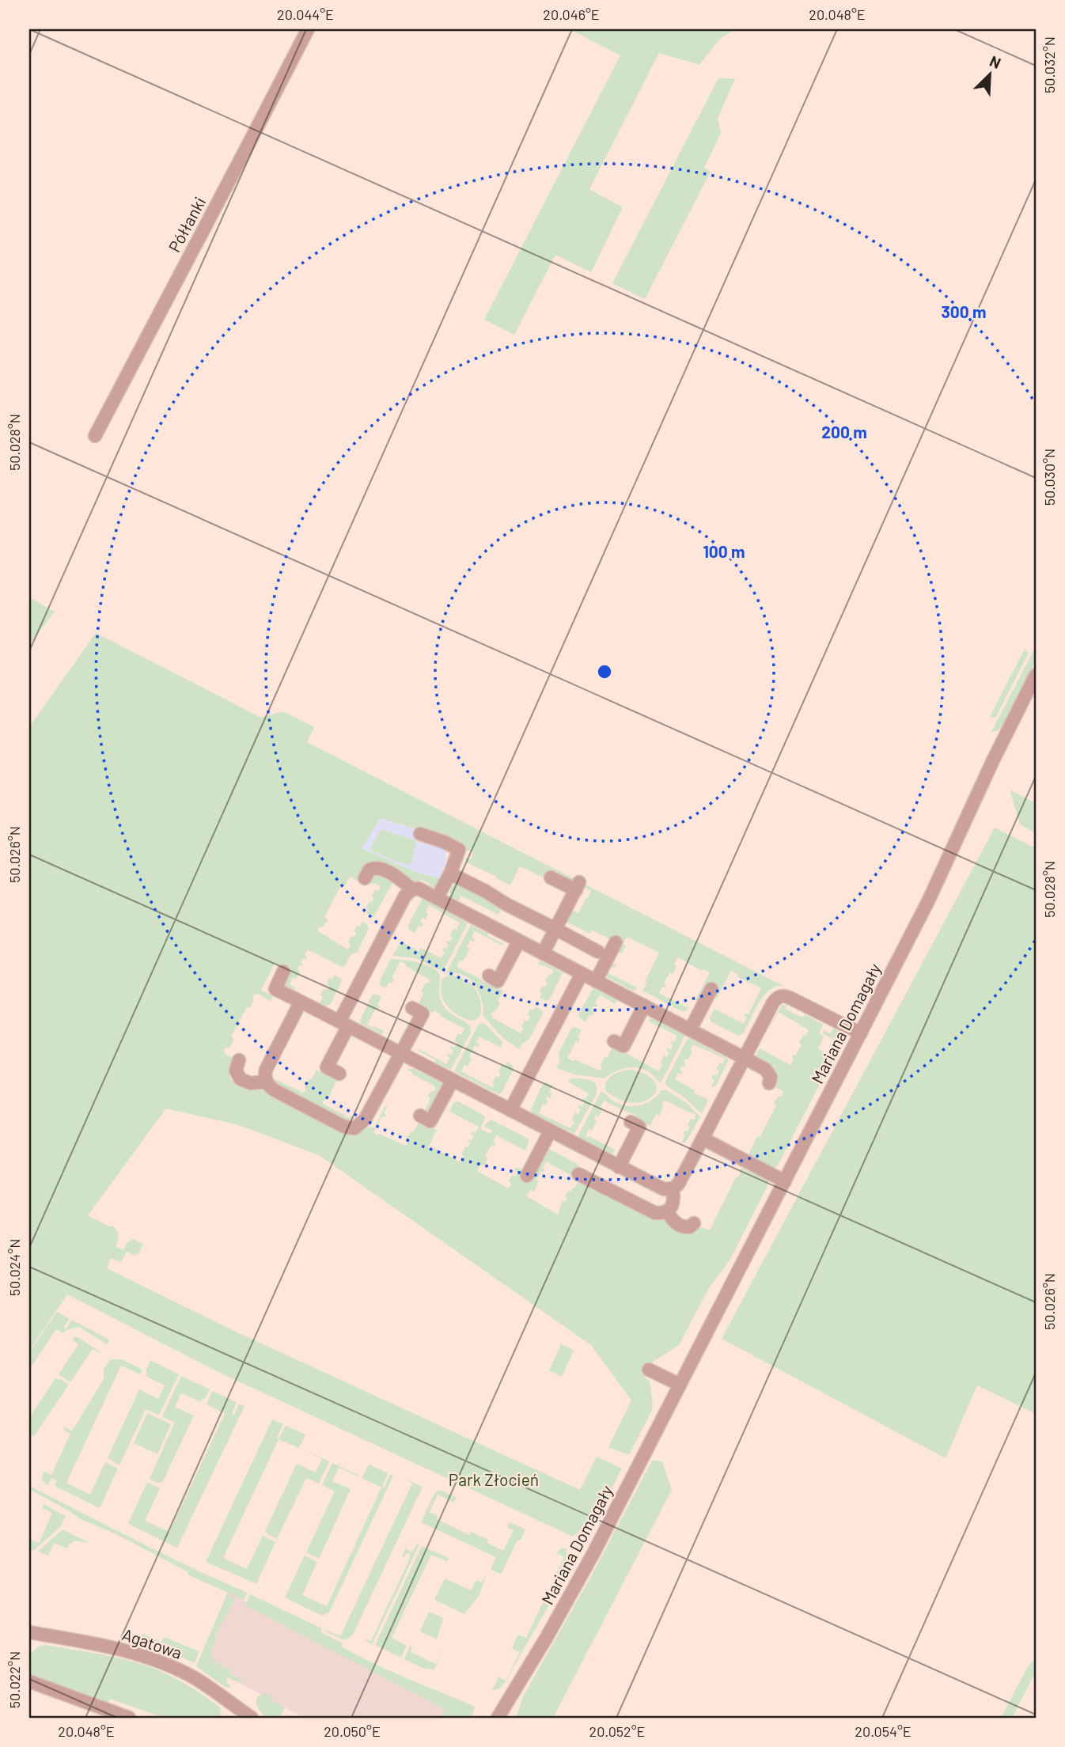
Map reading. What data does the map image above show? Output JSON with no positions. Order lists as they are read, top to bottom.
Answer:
{
  "streets": {
    "street": ["Półłanki", "Mariana Domagały", "Agatowa"]
  },
  "parks": ["Park Złocień"],
  "north": "top right",
  "coordinates": [
    "20.044°E",
    "20.046°E",
    "20.048°E",
    "50.032°N",
    "50.028°N",
    "50.030°N",
    "50.026°N",
    "50.024°N",
    "50.022°N",
    "20.050°E",
    "20.052°E",
    "20.054°E"
  ],
  "rings": ["300 m", "200 m", "100 m"]
}
